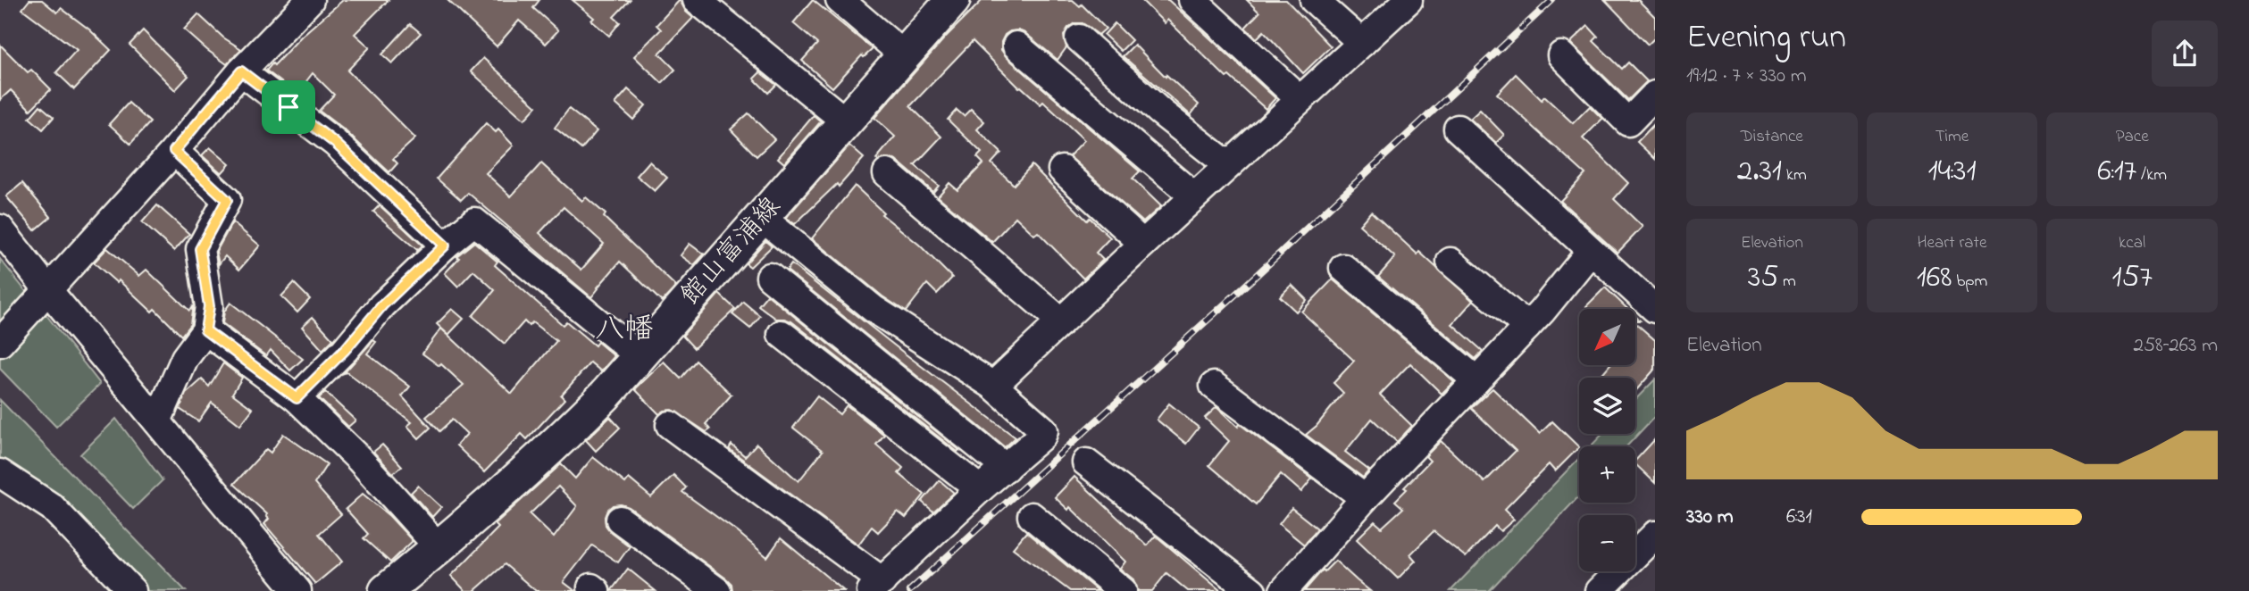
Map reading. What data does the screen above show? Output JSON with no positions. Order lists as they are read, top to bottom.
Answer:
{
  "streets": {
    "main road": ["館山富浦線"]
  },
  "districts": ["八幡"],
  "north": "bottom left",
  "page": {
    "heading": ["Evening run", "19:12 · 7 × 330 m"],
    "stats": [
      ["Distance", "2.31 km"],
      ["Time", "14:31"],
      ["Pace", "6:17 /km"],
      ["Elevation", "35 m"],
      ["Heart rate", "168 bpm"],
      ["kcal", "157"]
    ],
    "map_buttons": ["+", "−"],
    "chart": ["Elevation", "258–263 m"],
    "list": [
      {
        "name": "330 m",
        "note": "6:31"
      }
    ]
  }
}
